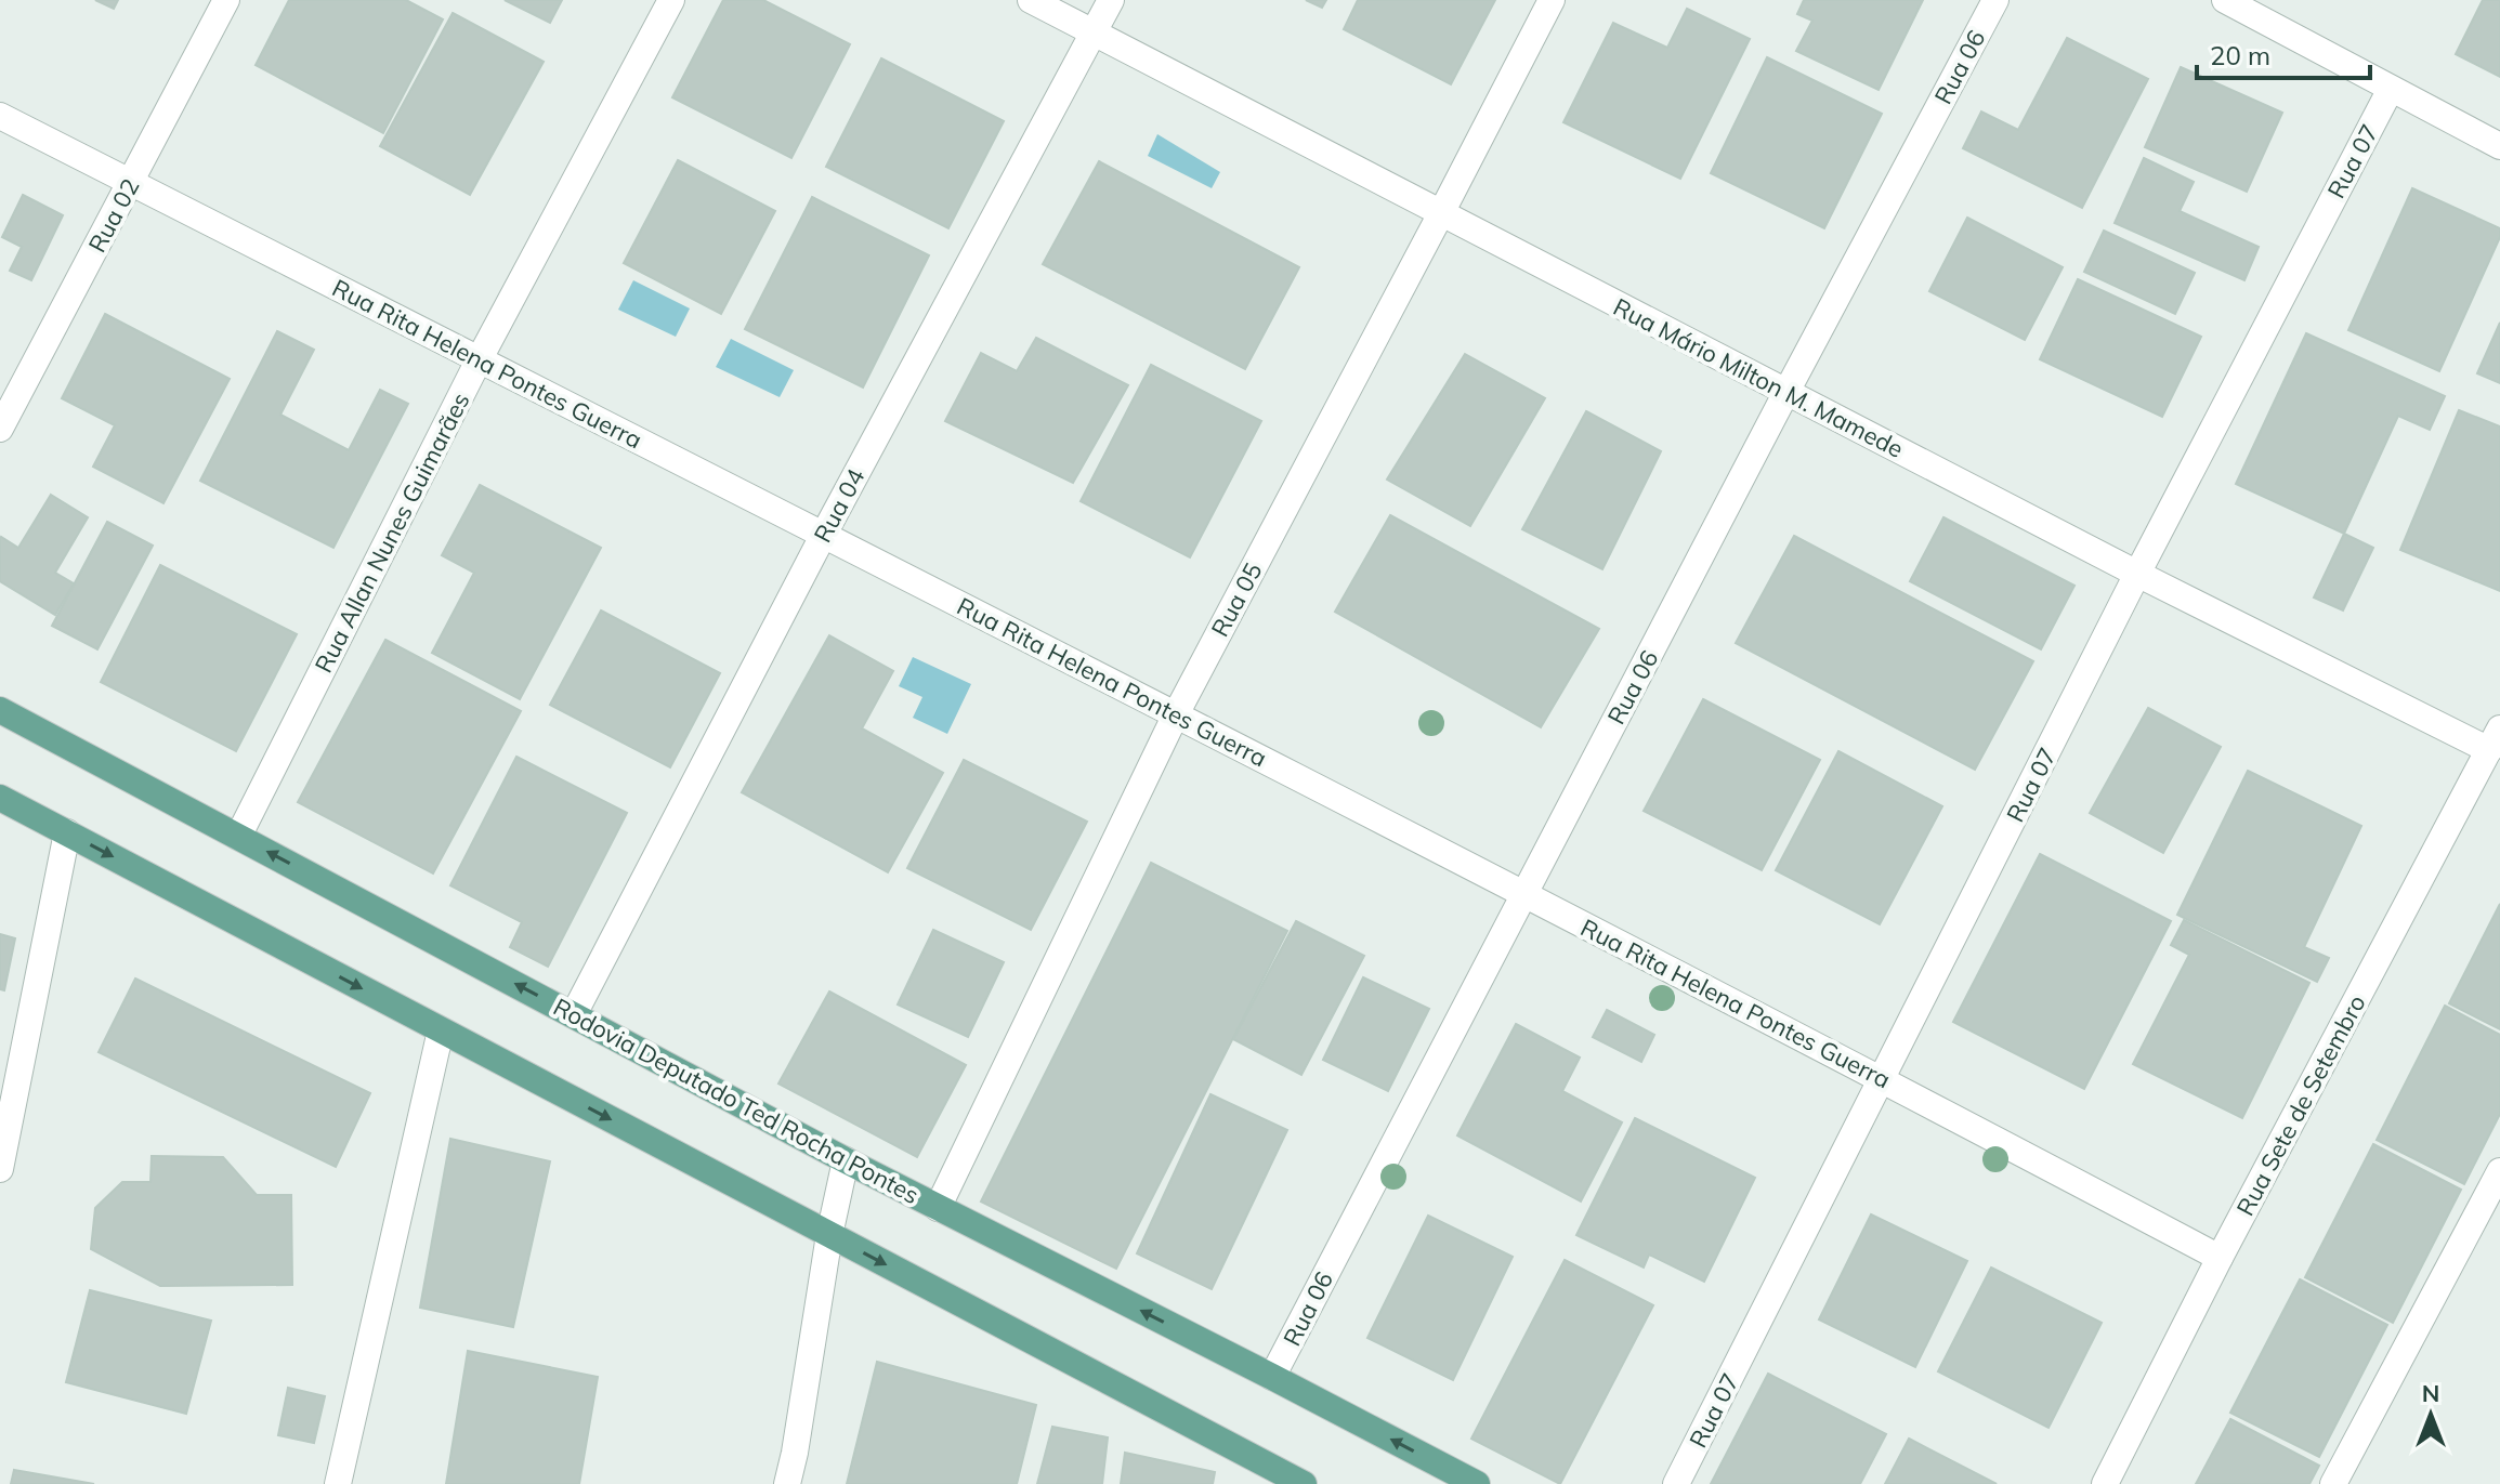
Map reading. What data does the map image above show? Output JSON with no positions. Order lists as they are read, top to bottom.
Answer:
{
  "streets": {
    "main road": ["Rodovia Deputado Ted Rocha Pontes"],
    "street": [
      "Rua 06",
      "Rua 07",
      "Rua 02",
      "Rua Rita Helena Pontes Guerra",
      "Rua Mário Milton M. Mamede",
      "Rua 04",
      "Rua Allan Nunes Guimarães",
      "Rua 05",
      "Rua Sete de Setembro"
    ]
  },
  "crossings": [
    ["Rua 06", "Rua Rita Helena Pontes Guerra"],
    ["Rua 06", "Rua Mário Milton M. Mamede"],
    ["Rua 06", "Rodovia Deputado Ted Rocha Pontes"],
    ["Rua 07", "Rua Rita Helena Pontes Guerra"],
    ["Rua 07", "Rua Mário Milton M. Mamede"],
    ["Rua 02", "Rua Rita Helena Pontes Guerra"],
    ["Rua Rita Helena Pontes Guerra", "Rua 04"],
    ["Rua Rita Helena Pontes Guerra", "Rua Allan Nunes Guimarães"],
    ["Rua Rita Helena Pontes Guerra", "Rua 05"],
    ["Rua Rita Helena Pontes Guerra", "Rua Sete de Setembro"],
    ["Rua Mário Milton M. Mamede", "Rua 04"],
    ["Rua Mário Milton M. Mamede", "Rua 05"],
    ["Rua Mário Milton M. Mamede", "Rua Sete de Setembro"],
    ["Rua 04", "Rodovia Deputado Ted Rocha Pontes"],
    ["Rua Allan Nunes Guimarães", "Rodovia Deputado Ted Rocha Pontes"],
    ["Rua 05", "Rodovia Deputado Ted Rocha Pontes"]
  ],
  "scale_bar": "20 m",
  "north": "top"
}
